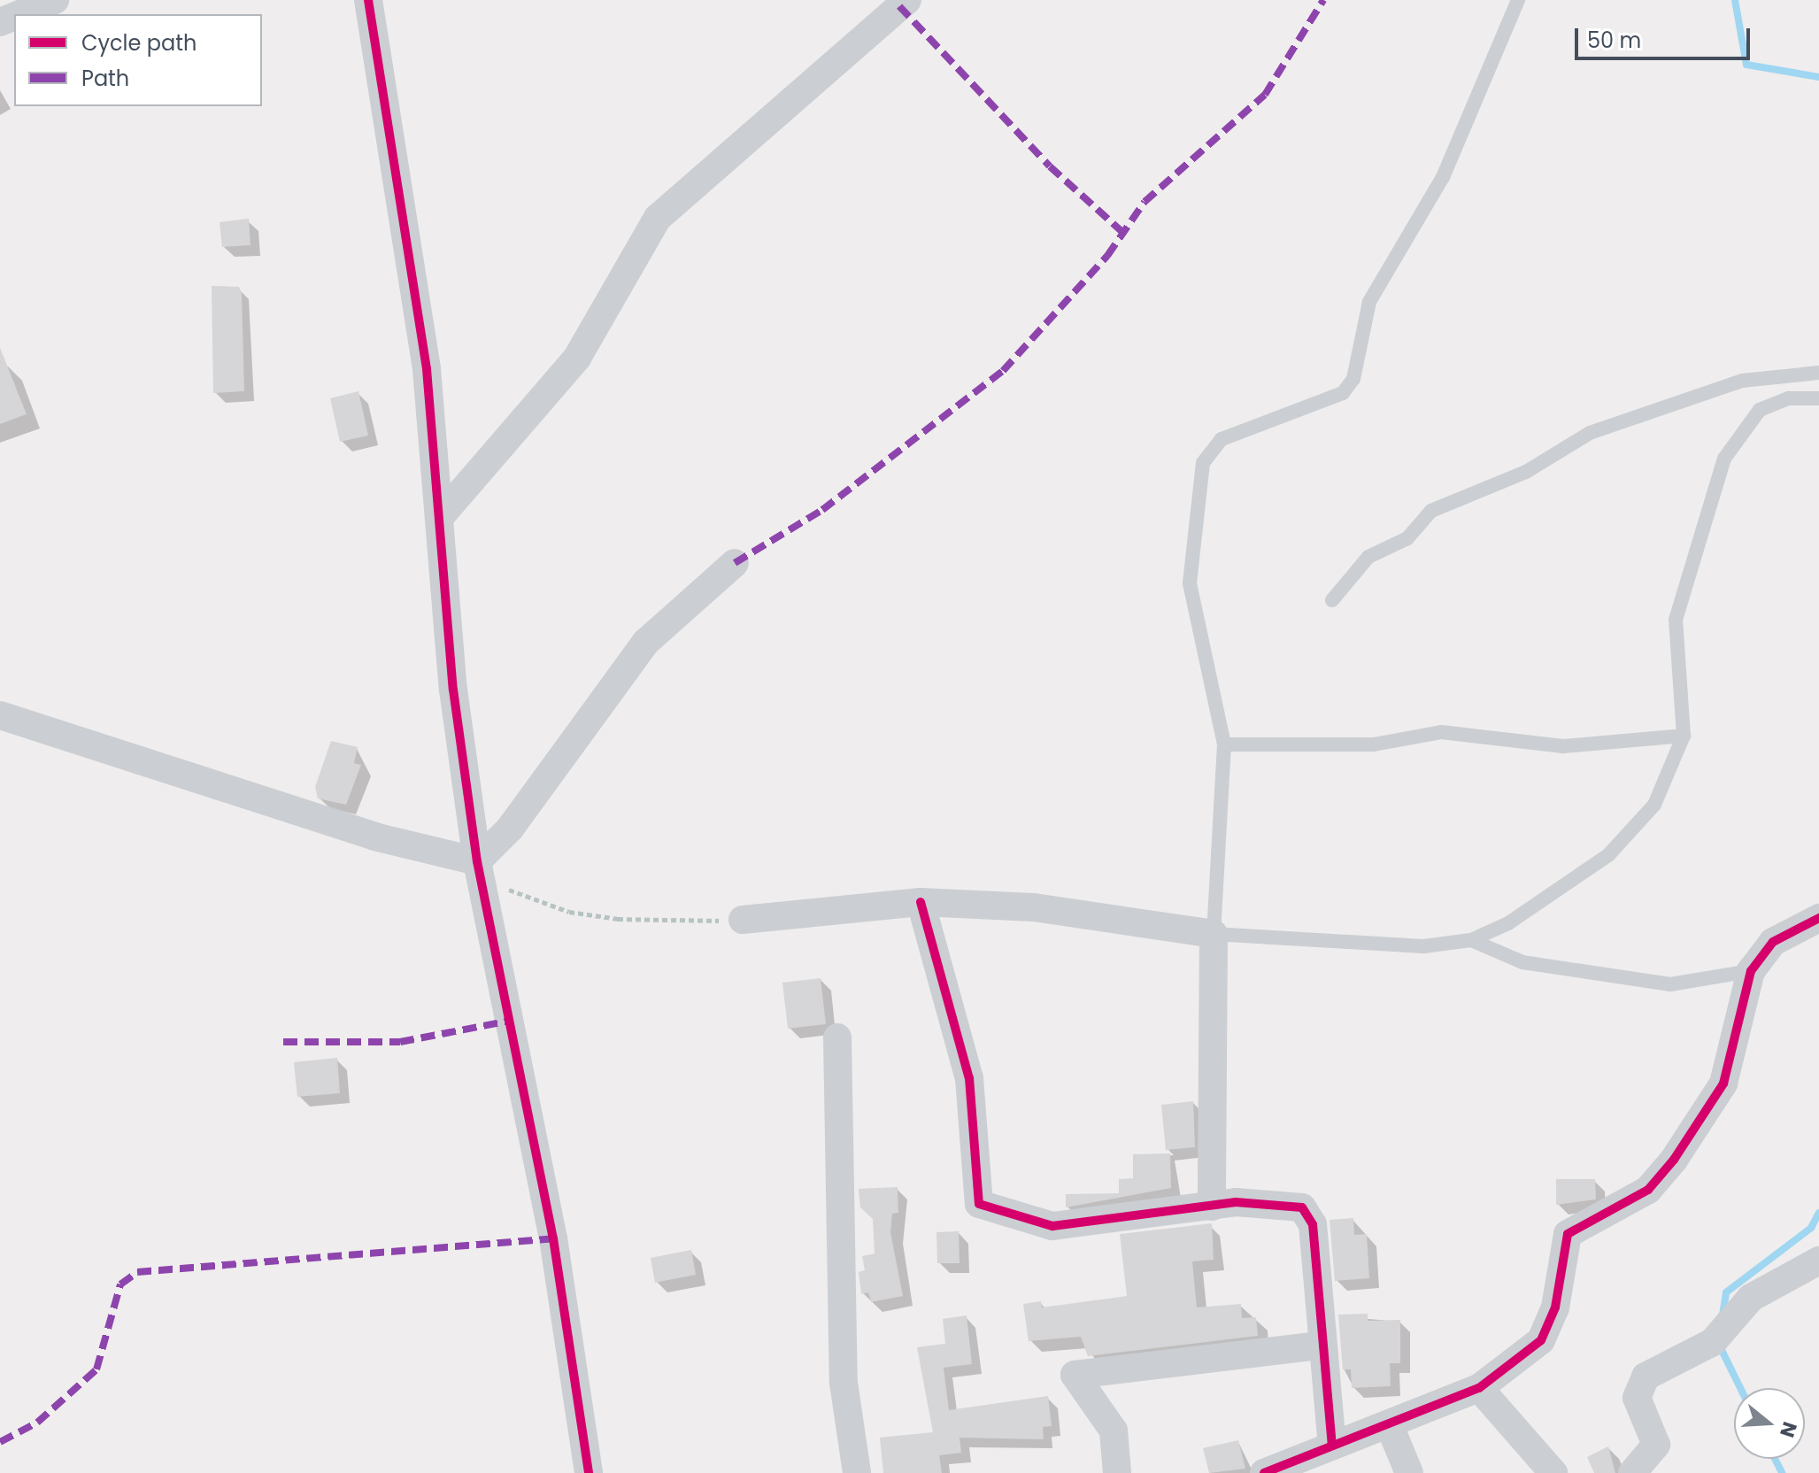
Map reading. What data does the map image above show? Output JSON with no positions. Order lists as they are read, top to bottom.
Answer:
{
  "legend": ["Cycle path", "Path"],
  "scale_bar": "50 m",
  "north": "right"
}
